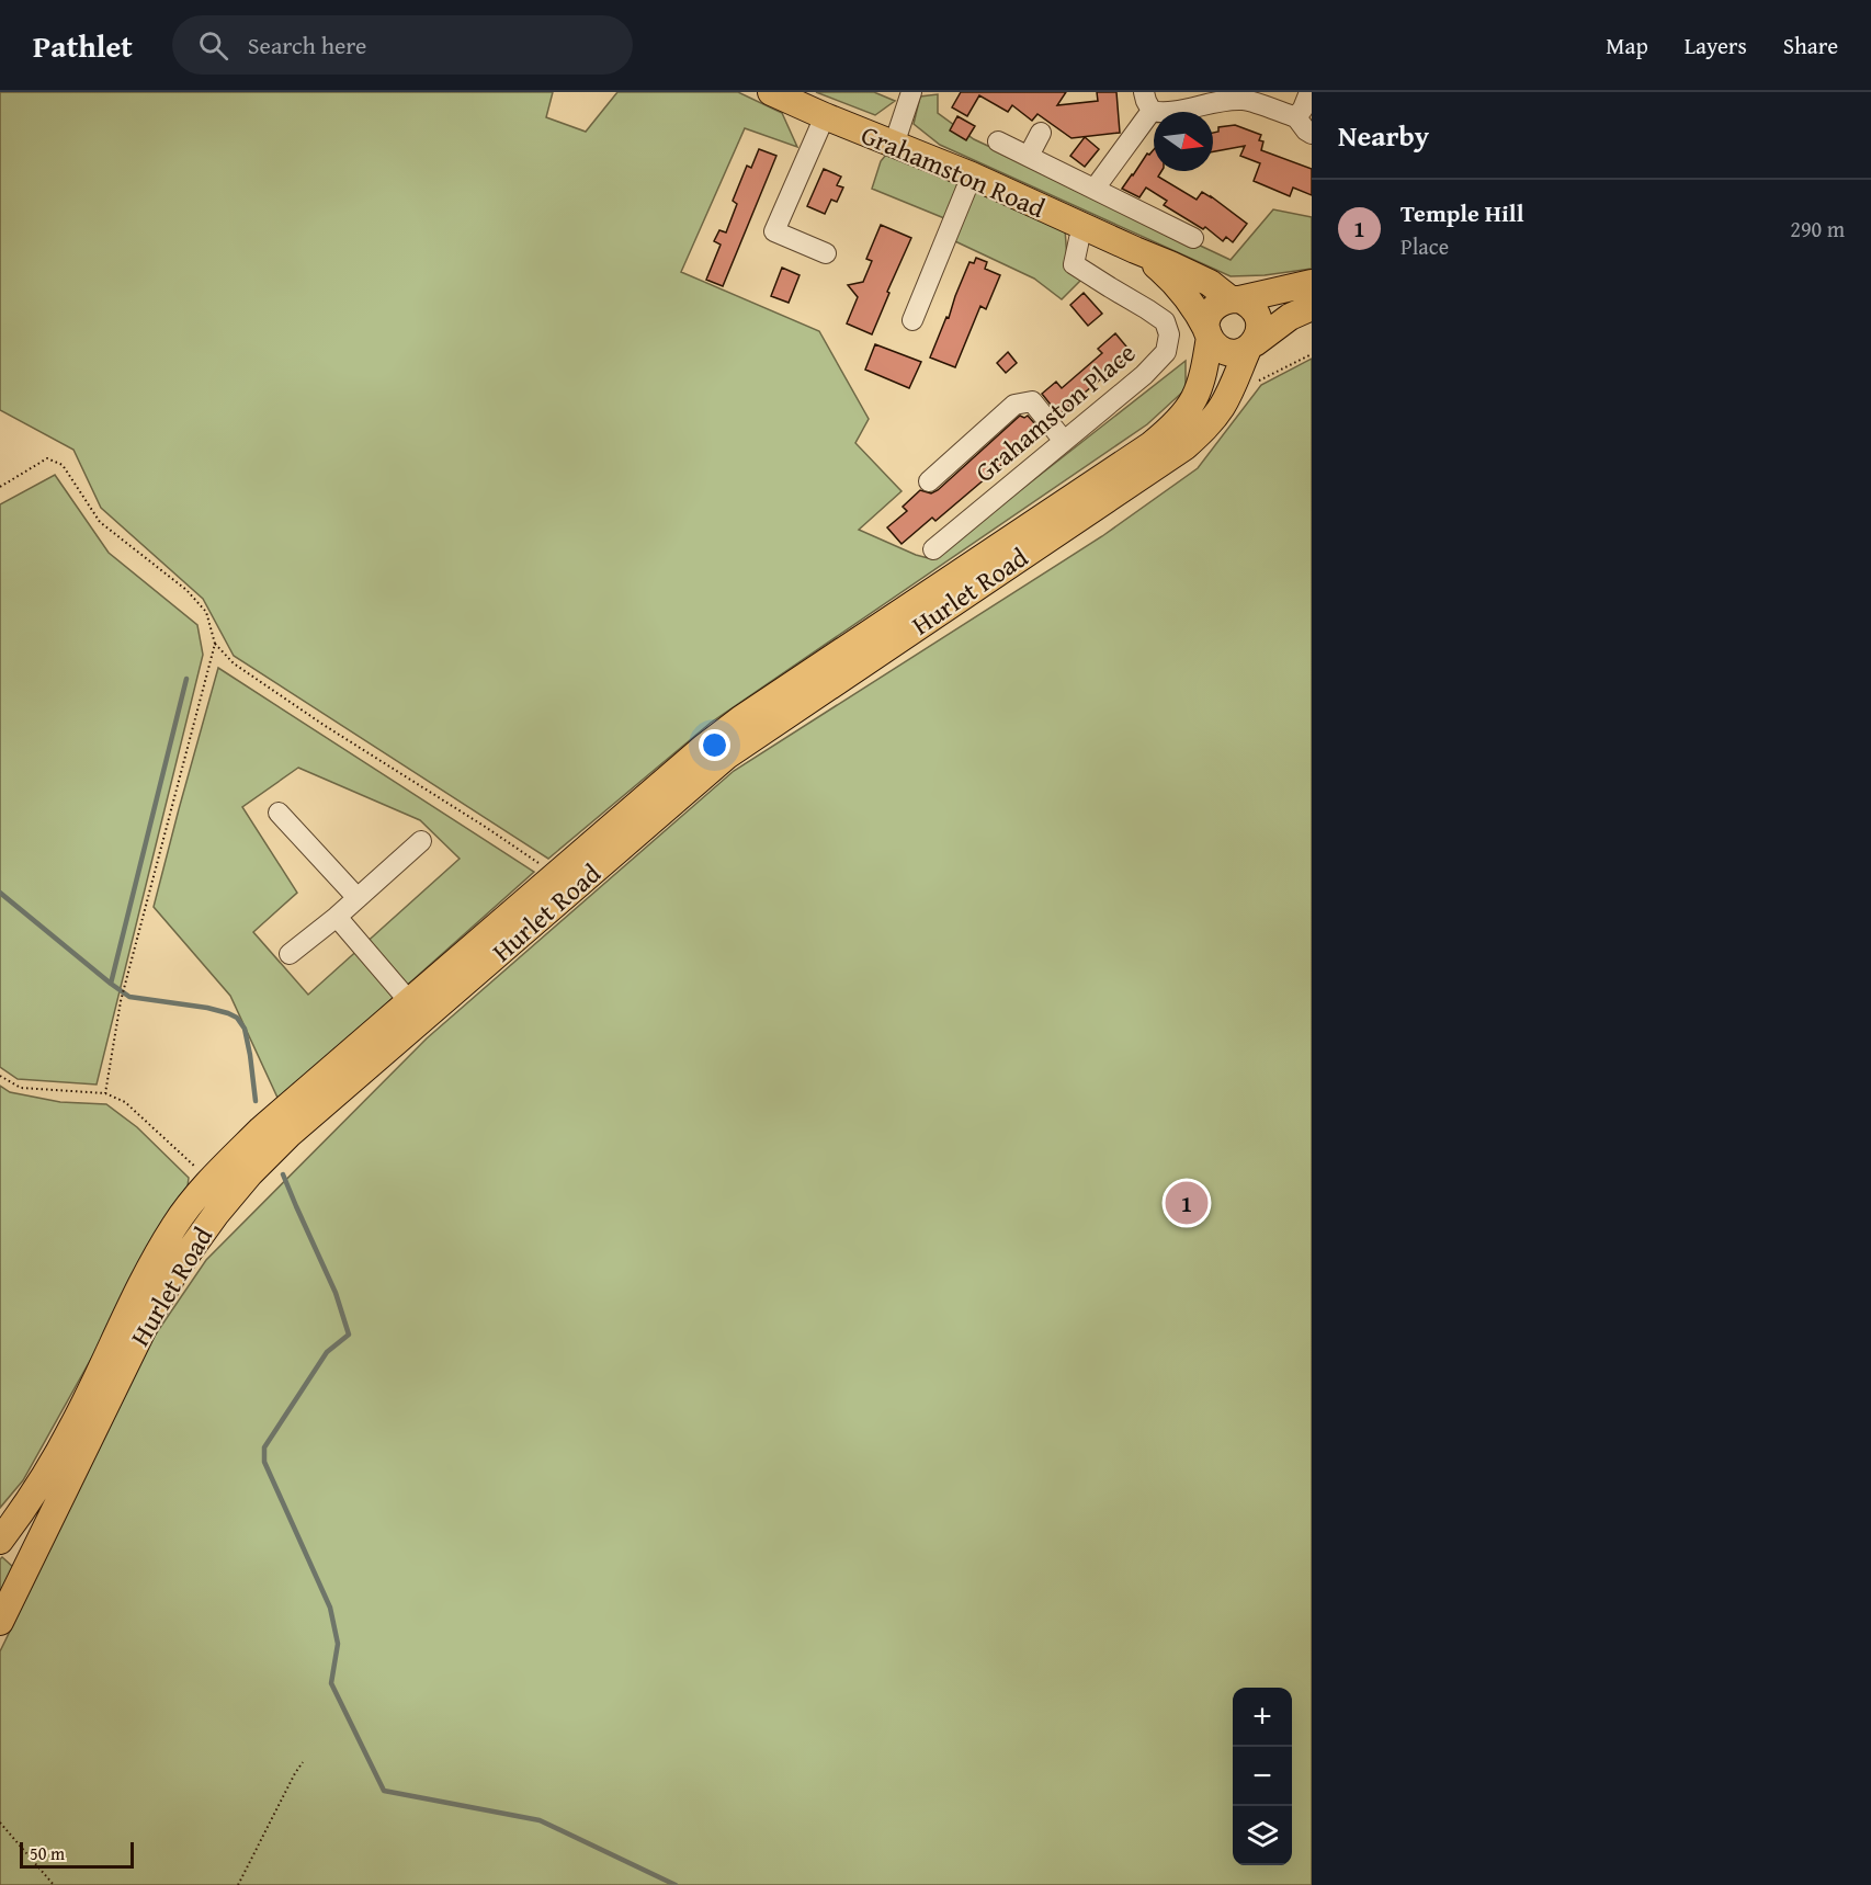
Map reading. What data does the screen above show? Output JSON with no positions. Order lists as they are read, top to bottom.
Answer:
{
  "streets": {
    "main road": ["Grahamston Road", "Hurlet Road"],
    "street": ["Grahamston Place"]
  },
  "crossings": [
    ["Grahamston Road", "Grahamston Place"],
    ["Grahamston Road", "Hurlet Road"]
  ],
  "scale_bar": "50 m",
  "north": "right",
  "page": {
    "header": "Pathlet",
    "search": "Search here",
    "nav": ["Map", "Layers", "Share"],
    "heading": "Nearby",
    "list": [
      {
        "mark": "1",
        "name": "Temple Hill",
        "note": "Place",
        "value": "290 m"
      }
    ],
    "pins": "1",
    "map_buttons": ["+", "−"],
    "scale": "50 m"
  }
}
